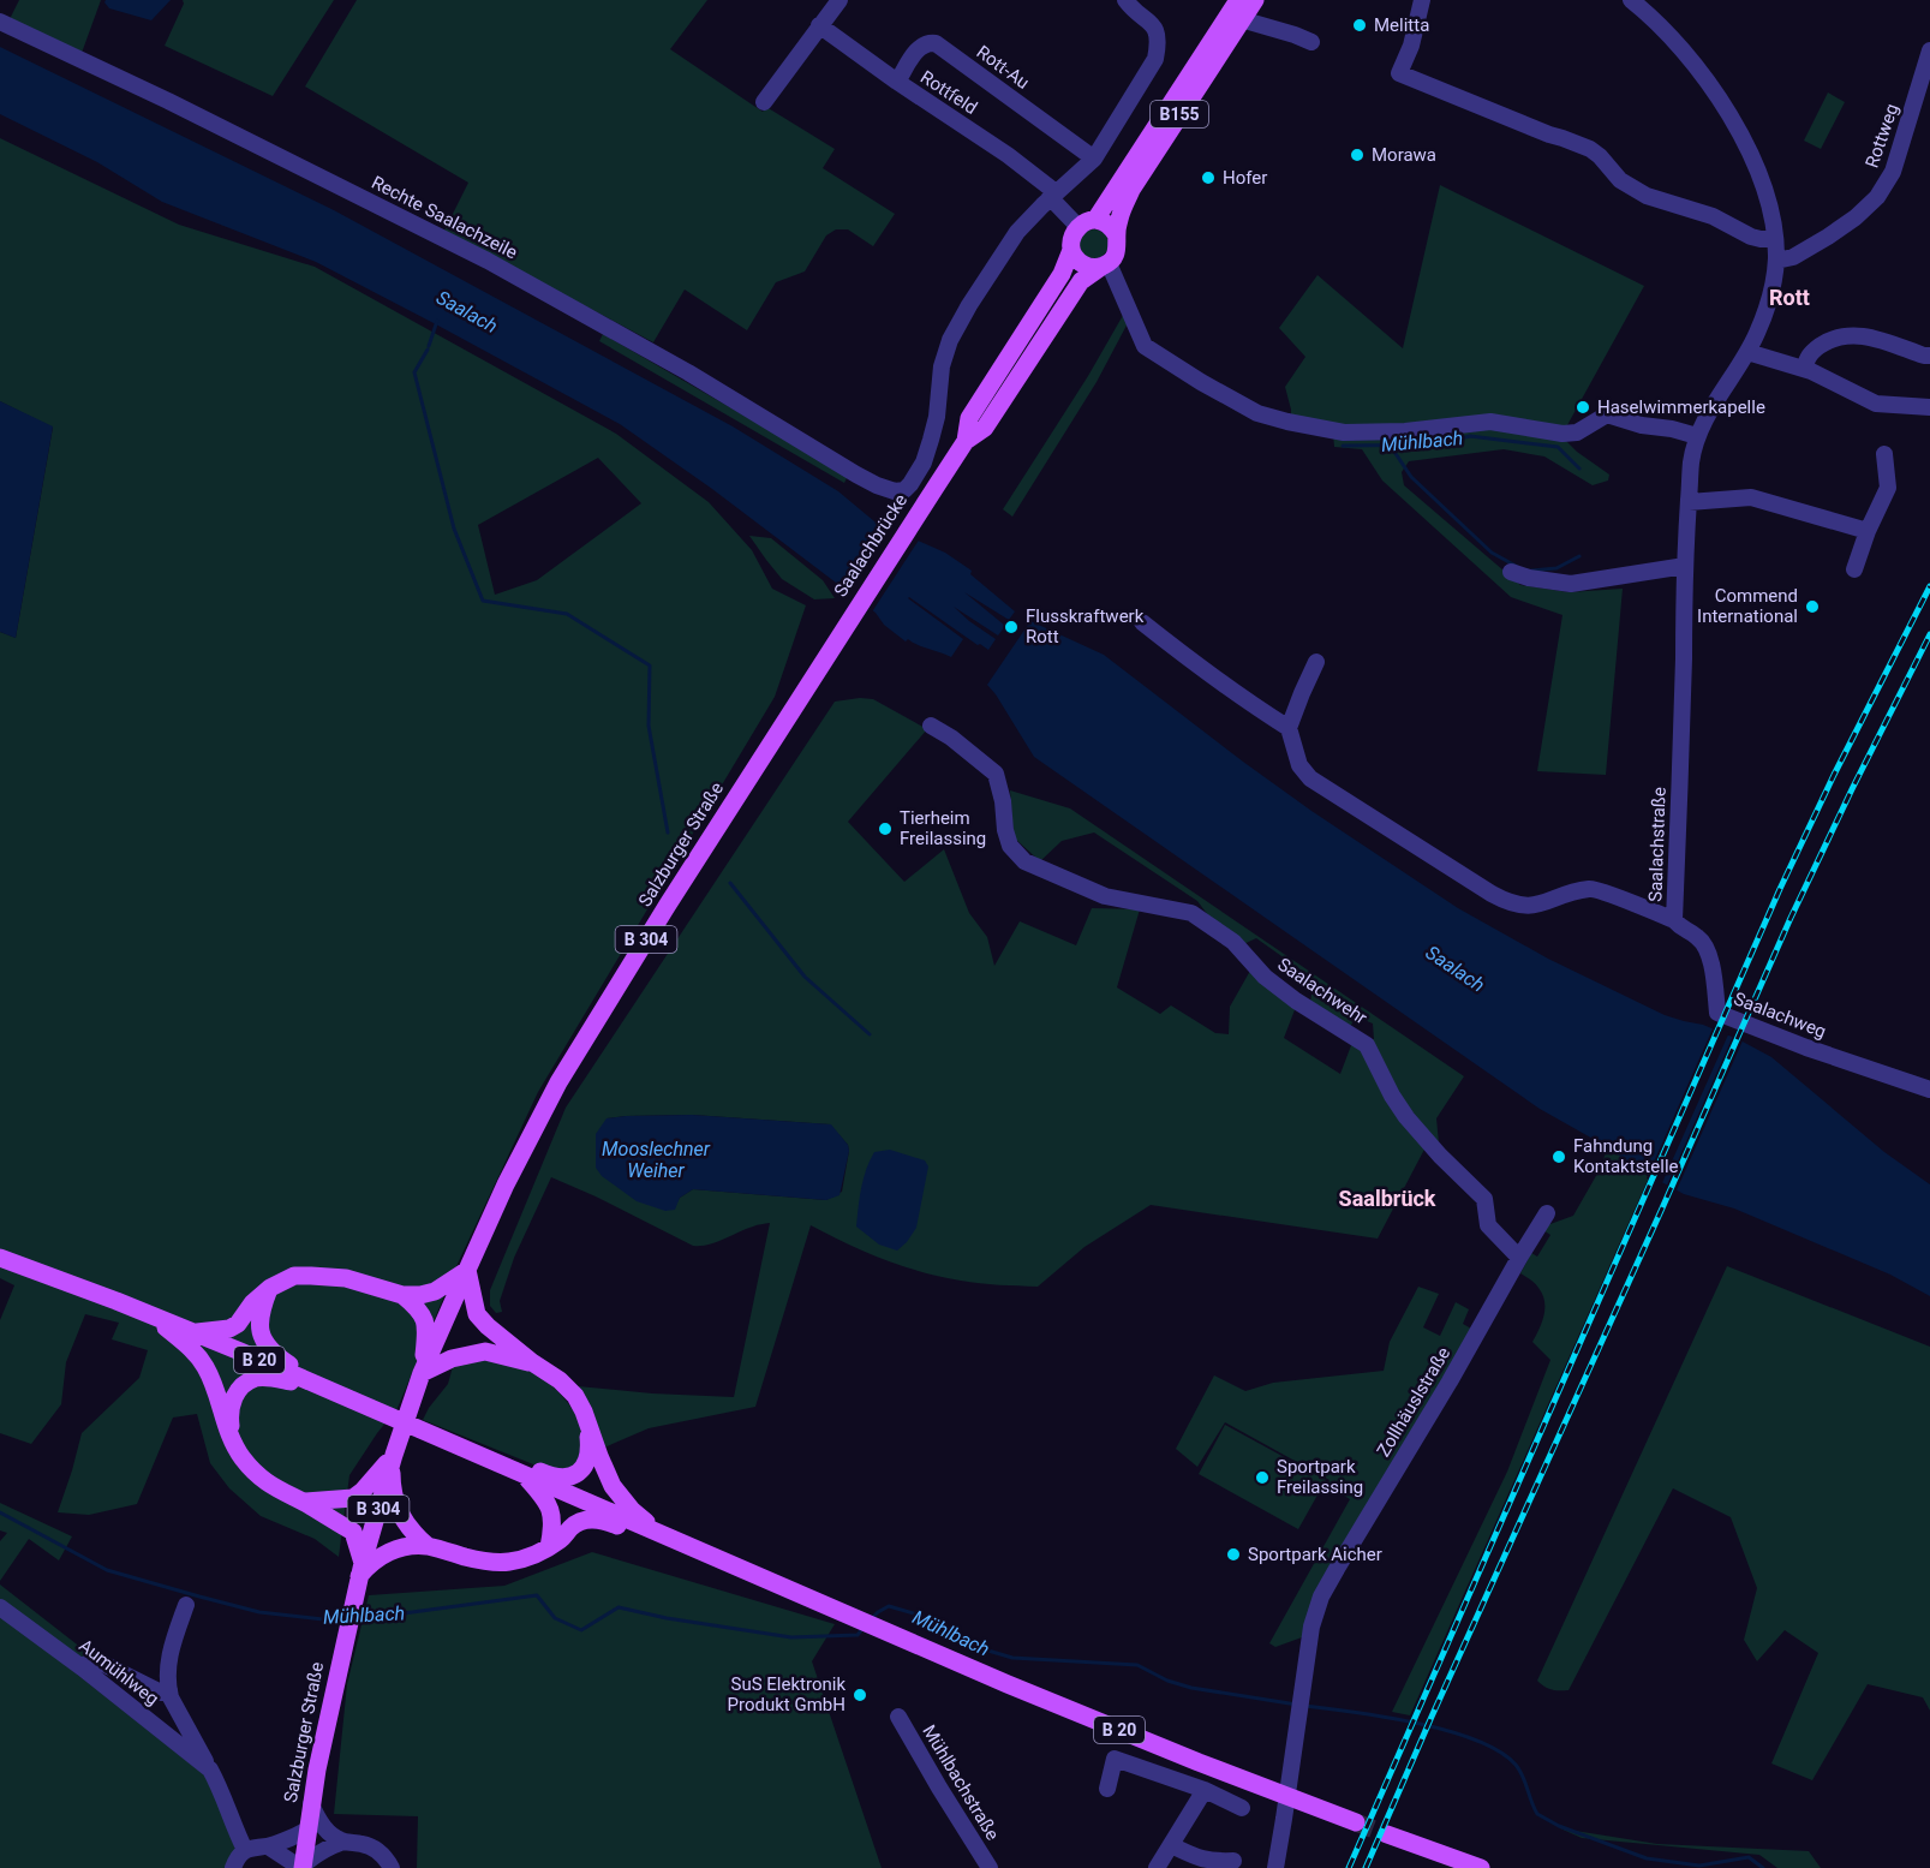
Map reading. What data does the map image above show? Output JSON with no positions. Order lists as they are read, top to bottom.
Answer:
{
  "streets": {
    "main road": [
      "B155",
      "Saalachbrücke",
      "Salzburger Straße",
      "B 304",
      "B 20"
    ],
    "street": [
      "Rott-Au",
      "Rottfeld",
      "Rottweg",
      "Rechte Saalachzeile",
      "Saalachstraße",
      "Saalachwehr",
      "Saalachweg",
      "Zollhäuslstraße",
      "Aumühlweg",
      "Mühlbachstraße"
    ]
  },
  "crossings": [
    ["Rott-Au", "Rottfeld"],
    ["Rott-Au", "Rechte Saalachzeile"],
    ["Rottfeld", "B155"],
    ["Rottfeld", "Rechte Saalachzeile"],
    ["Rottweg", "Saalachstraße"],
    ["Saalachbrücke", "Salzburger Straße"],
    ["Salzburger Straße", "B 304"],
    ["Saalachstraße", "Saalachweg"],
    ["Saalachwehr", "Zollhäuslstraße"]
  ],
  "districts": ["Rott", "Saalbrück"],
  "water": ["Saalach", "Mühlbach", "Mooslechner Weiher"],
  "places": [
    "Melitta",
    "Morawa",
    "Hofer",
    "Haselwimmerkapelle",
    "Commend International",
    "Flusskraftwerk Rott",
    "Tierheim Freilassing",
    "Fahndung Kontaktstelle",
    "Sportpark Freilassing",
    "Sportpark Aicher",
    "SuS Elektronik Produkt GmbH"
  ]
}
